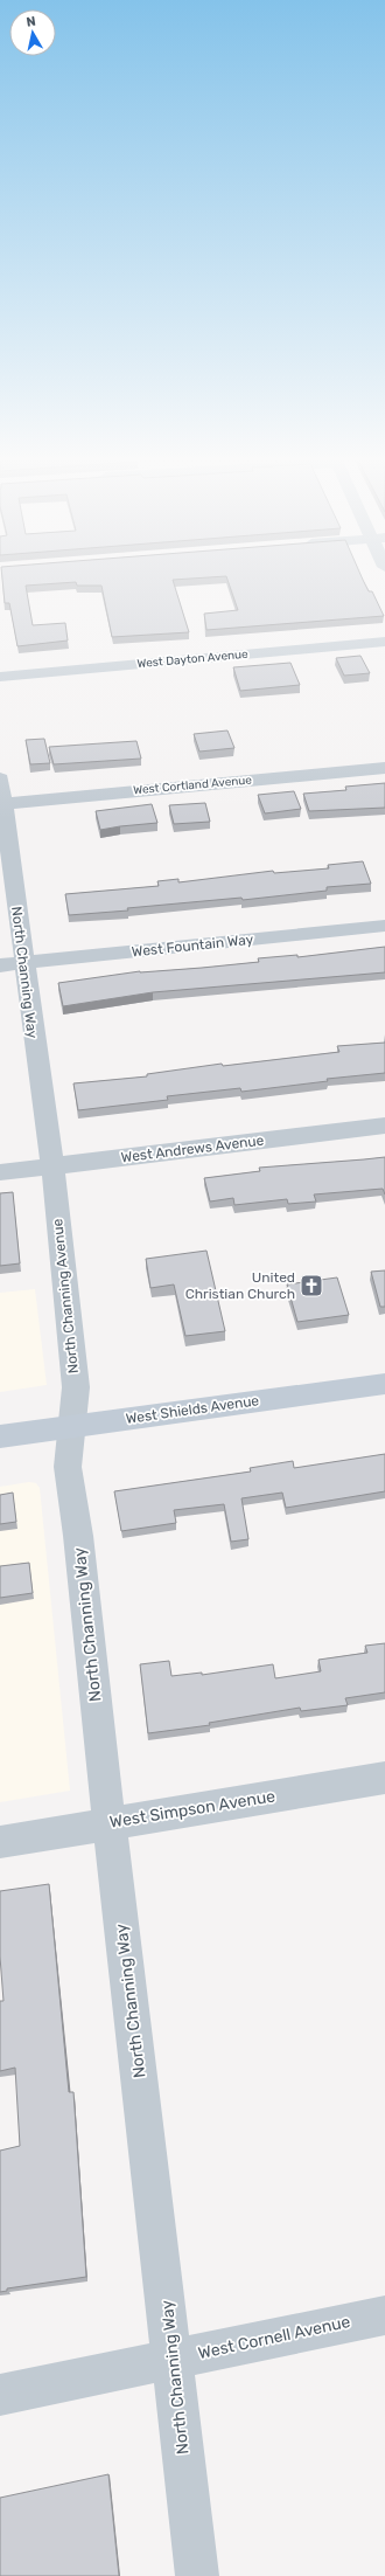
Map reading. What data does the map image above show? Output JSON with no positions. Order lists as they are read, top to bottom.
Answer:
{
  "streets": {
    "main road": ["West Shields Avenue"],
    "street": [
      "West Dayton Avenue",
      "West Cortland Avenue",
      "West Fountain Way",
      "North Channing Way",
      "West Andrews Avenue",
      "North Channing Avenue",
      "West Simpson Avenue",
      "West Cornell Avenue"
    ]
  },
  "crossings": [
    ["West Cortland Avenue", "North Channing Way"],
    ["West Fountain Way", "North Channing Way"],
    ["North Channing Way", "West Andrews Avenue"],
    ["North Channing Way", "North Channing Avenue"],
    ["North Channing Way", "West Shields Avenue"],
    ["North Channing Way", "West Simpson Avenue"],
    ["North Channing Way", "West Cornell Avenue"],
    ["West Andrews Avenue", "North Channing Avenue"],
    ["North Channing Avenue", "West Shields Avenue"]
  ],
  "places": {
    "church": ["United Christian Church"]
  },
  "north": "top"
}
